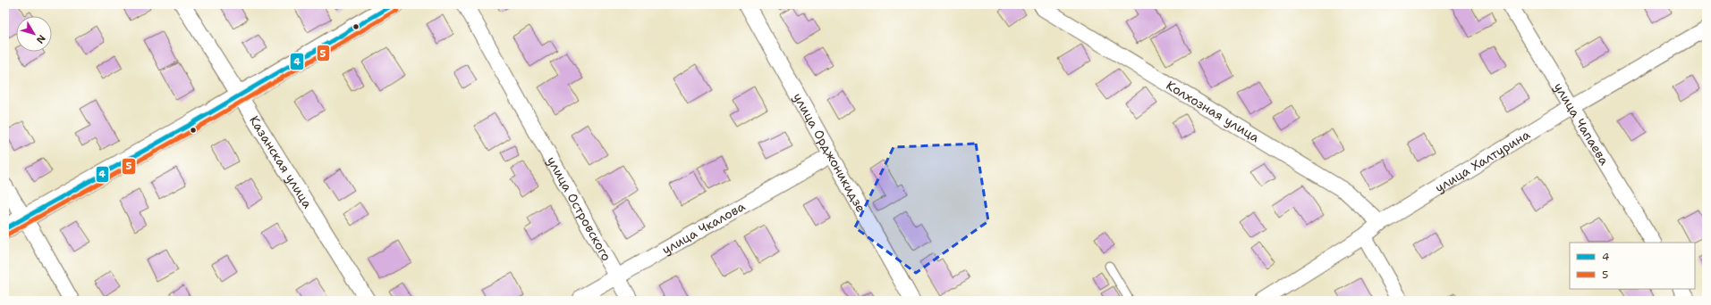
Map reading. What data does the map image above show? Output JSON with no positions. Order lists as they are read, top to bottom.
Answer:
{
  "streets": {
    "street": [
      "Колхозная улица",
      "улица Чапаева",
      "улица Орджоникидзе",
      "Казанская улица",
      "улица Халтурина",
      "улица Островского",
      "улица Чкалова"
    ]
  },
  "crossings": [
    ["Колхозная улица", "улица Халтурина"],
    ["улица Чапаева", "улица Халтурина"],
    ["улица Орджоникидзе", "улица Чкалова"],
    ["улица Островского", "улица Чкалова"]
  ],
  "lines": ["transit line 4", "transit line 5"],
  "legend": ["4", "5"],
  "north": "bottom right"
}
